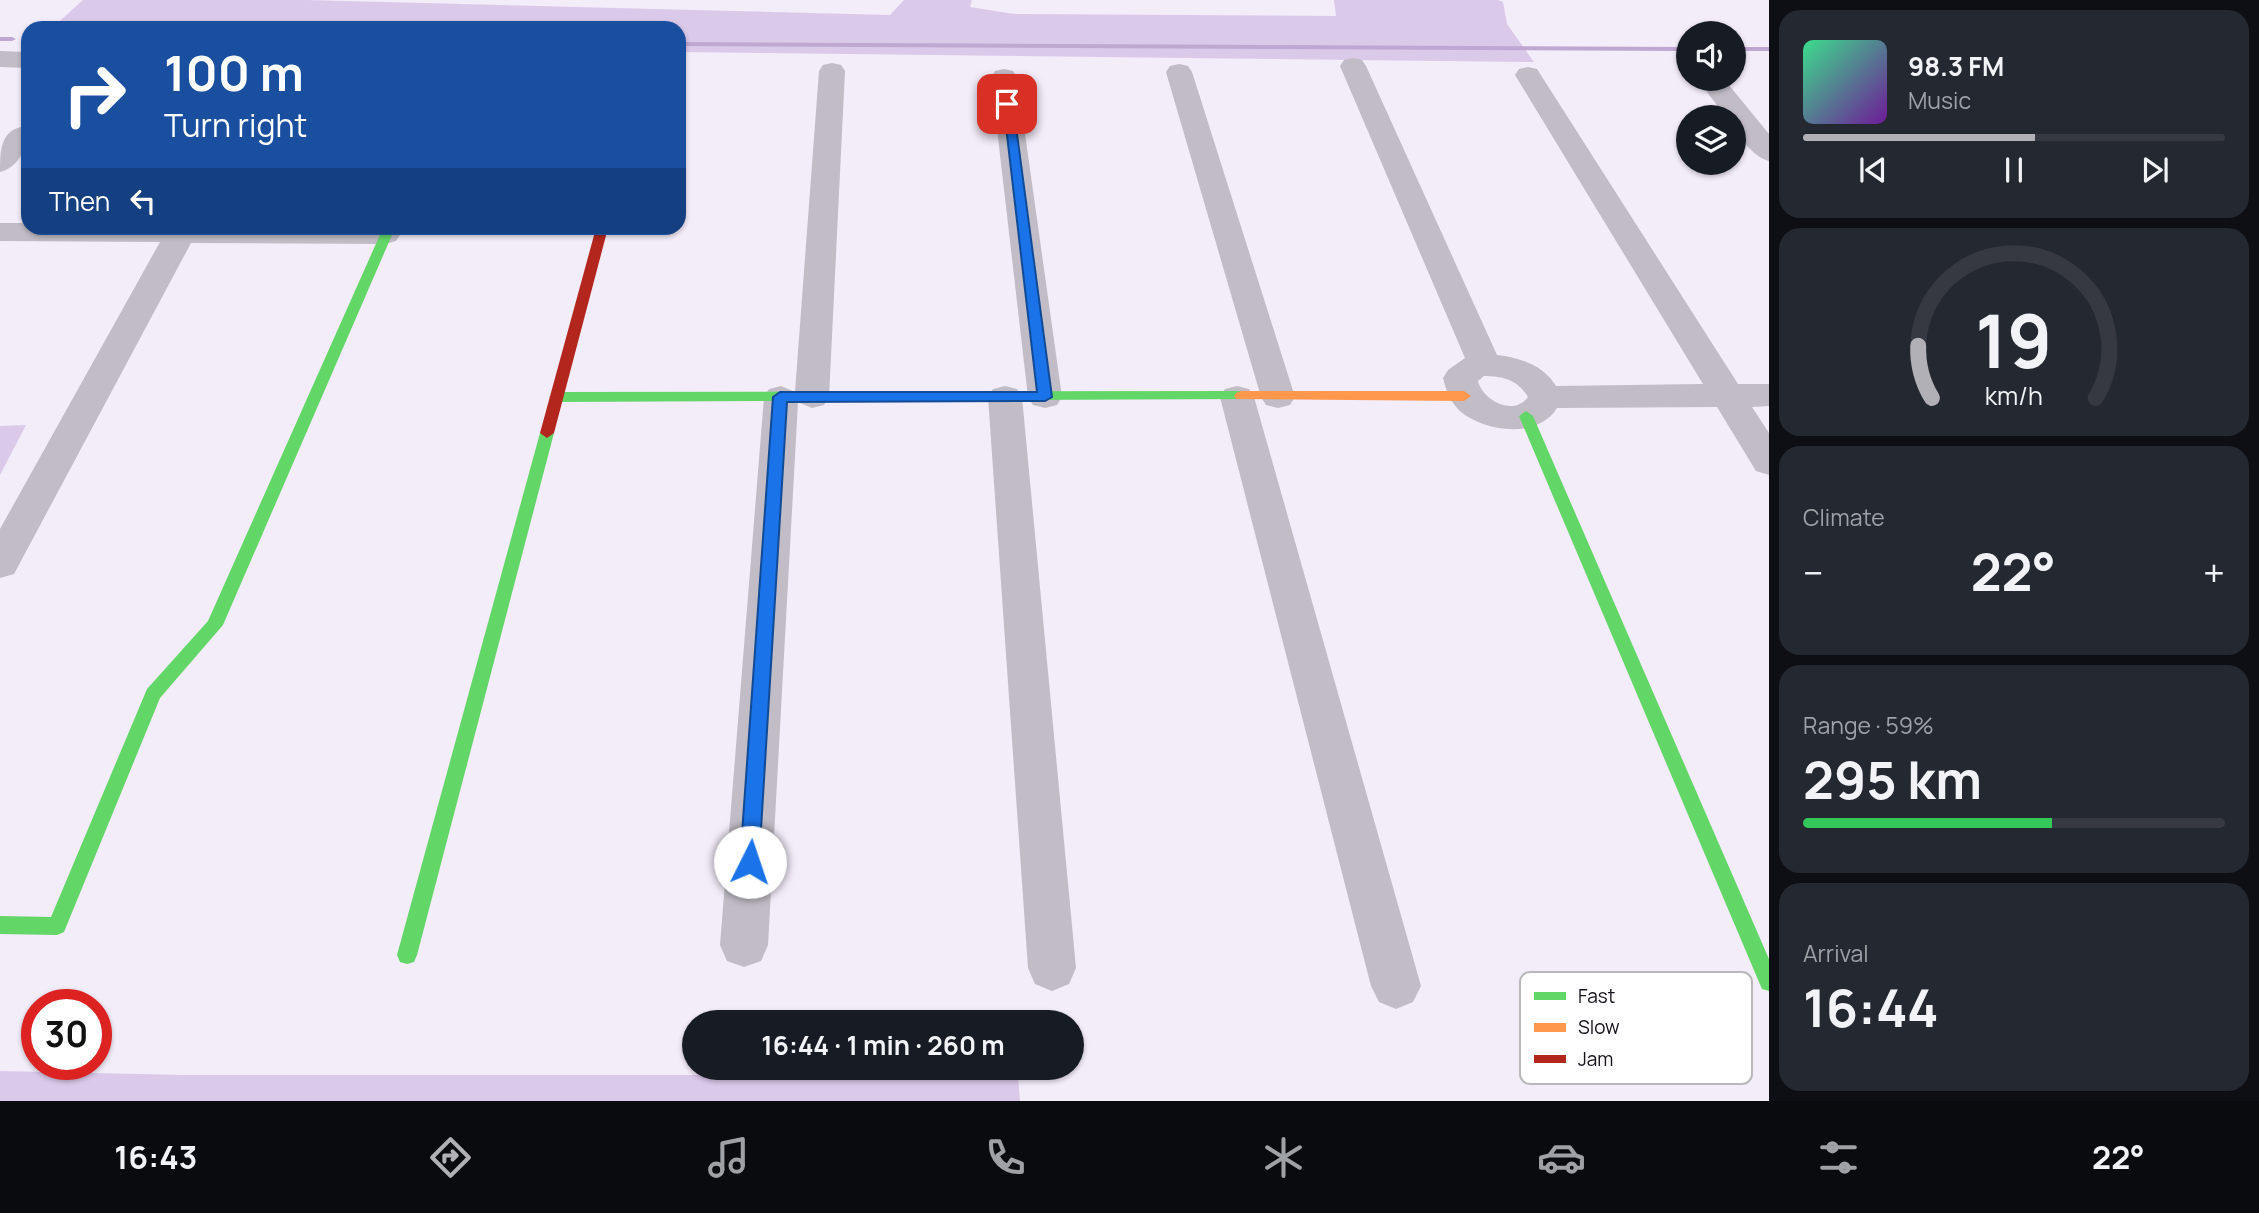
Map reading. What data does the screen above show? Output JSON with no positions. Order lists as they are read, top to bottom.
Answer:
{
  "legend": ["Fast", "Slow", "Jam"],
  "page": {
    "turn": ["100 m", "Turn right"],
    "song": ["98.3 FM", "Music"],
    "then": "Then",
    "tile": [
      "Climate",
      ["Range · 59%", "295 km"],
      ["Arrival", "16:44"]
    ],
    "heat": ["−", "22°", "+"],
    "limit": "30",
    "trip": "16:44 · 1 min · 260 m",
    "tabs": ["16:43", "22°"],
    "gauge": ["19", "km/h"]
  }
}
